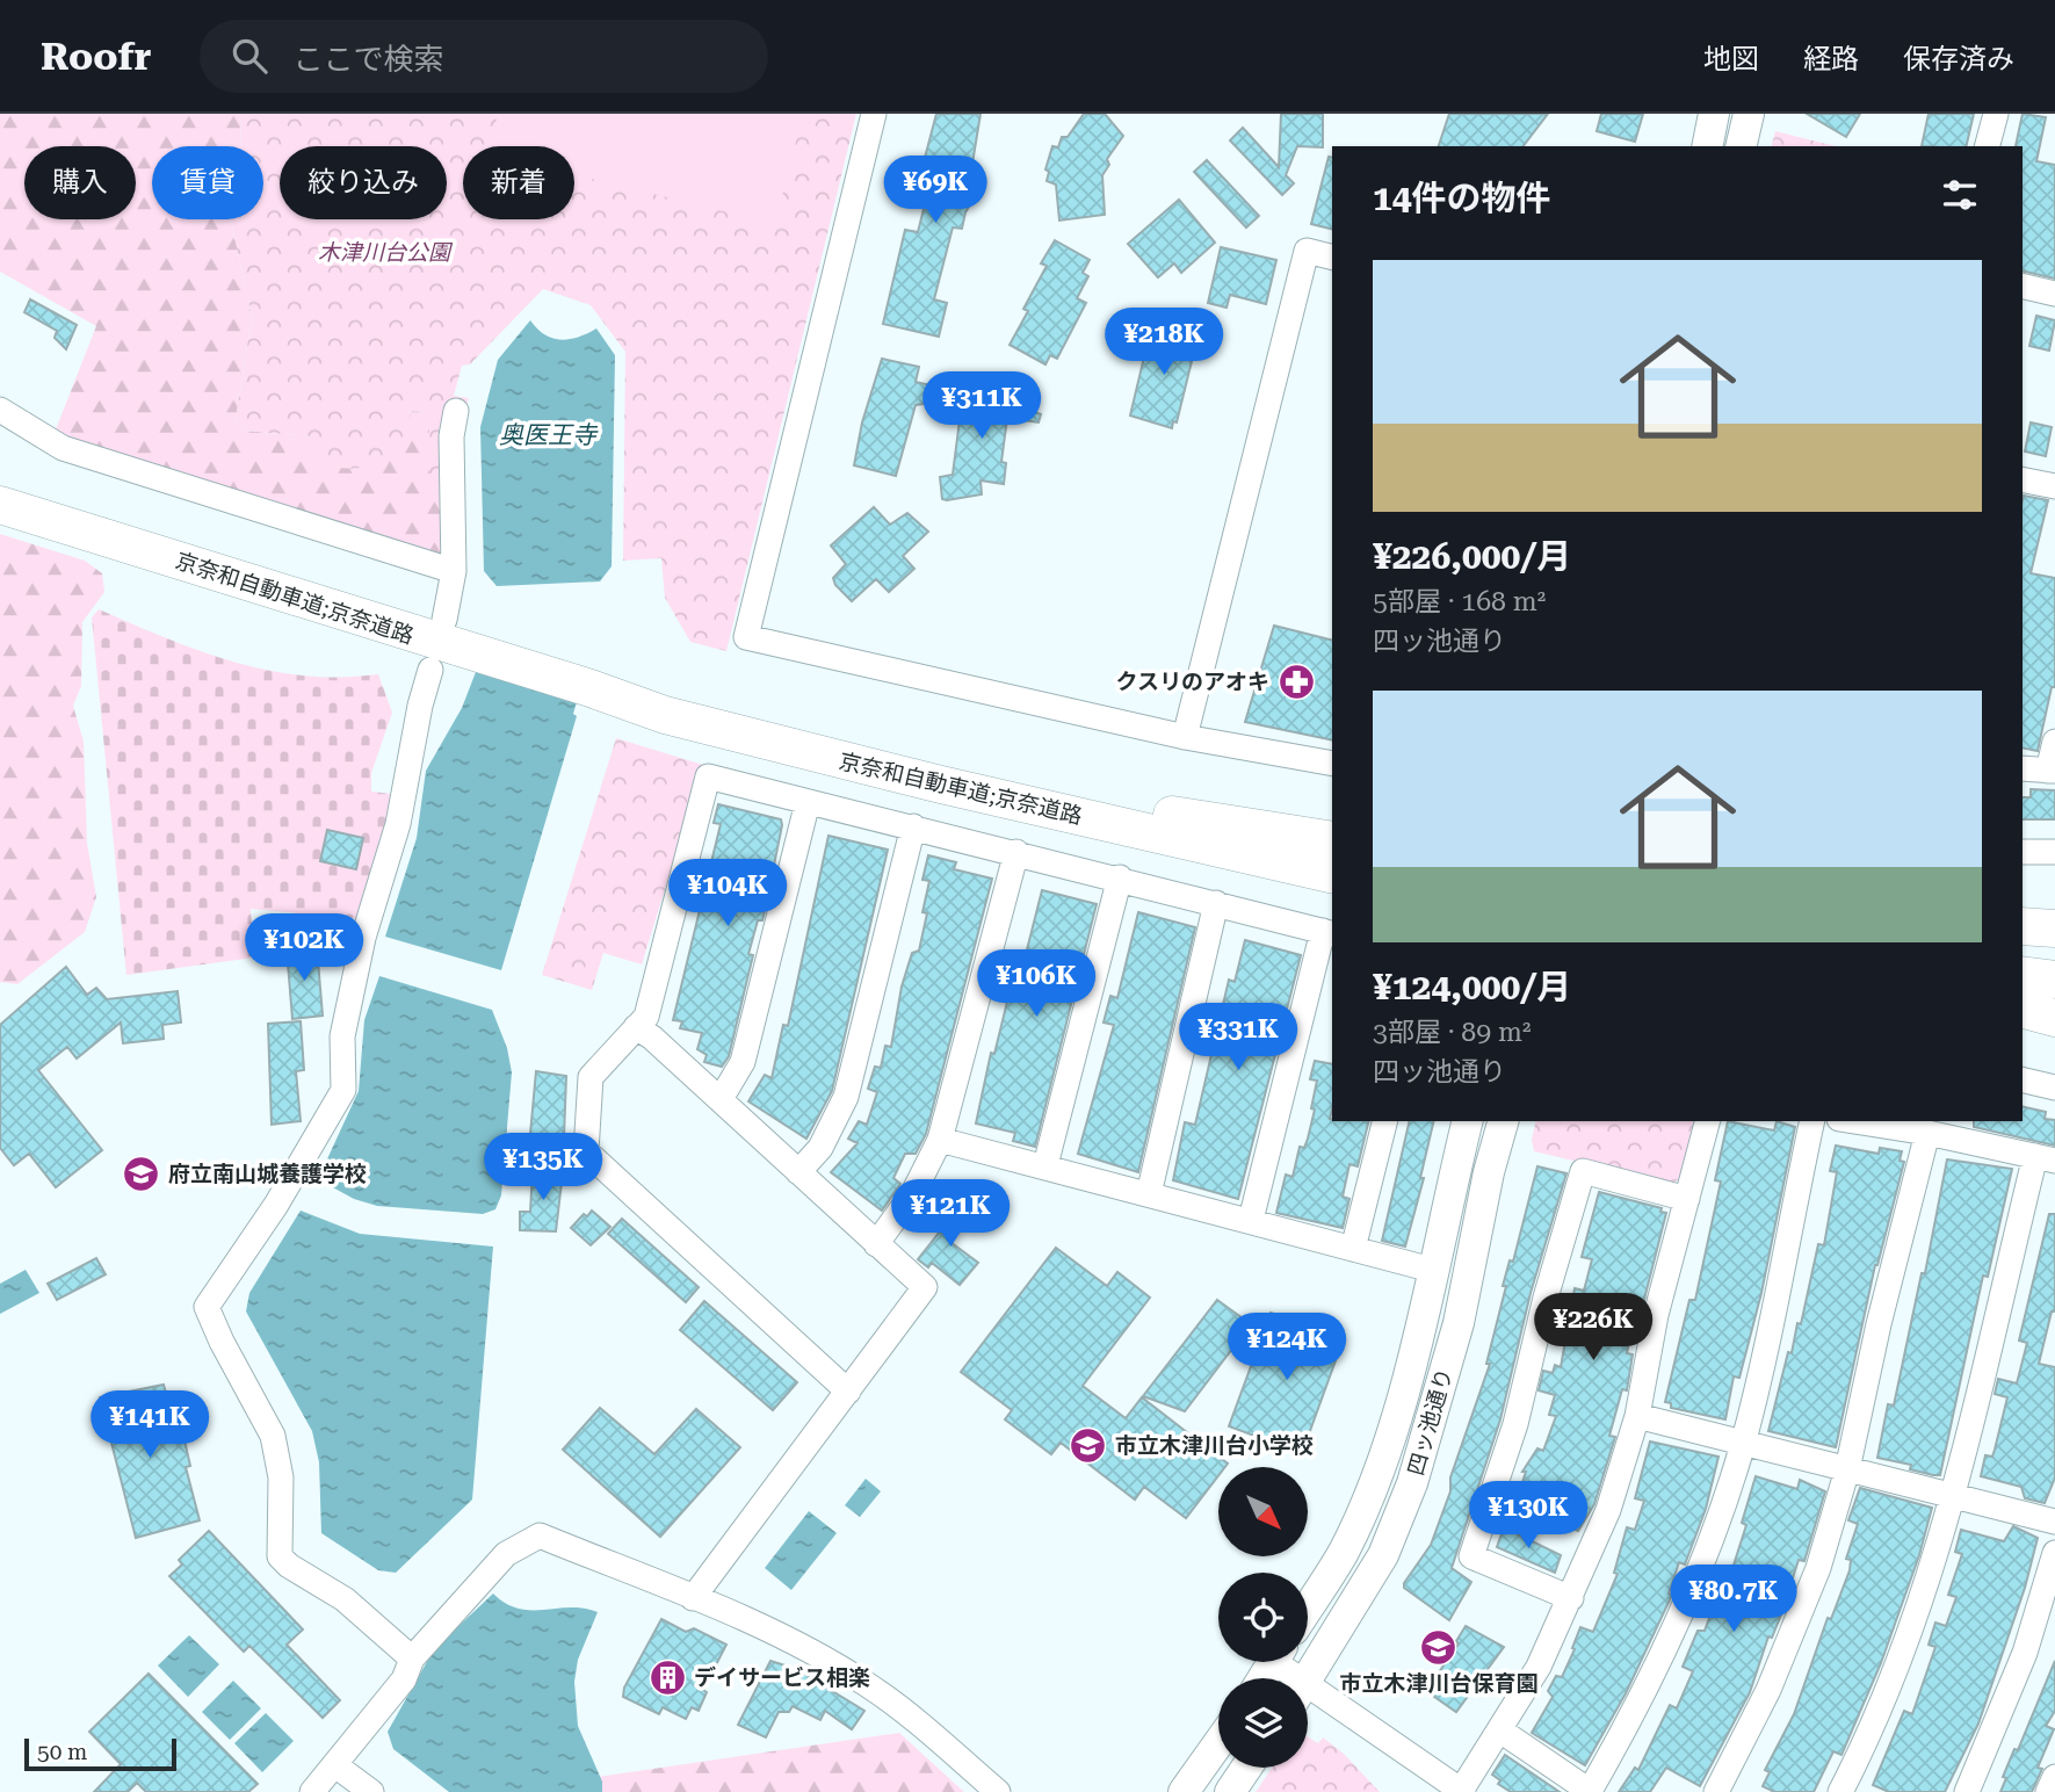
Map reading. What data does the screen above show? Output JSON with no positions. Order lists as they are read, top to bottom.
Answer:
{
  "streets": {
    "highway": ["京奈和自動車道;京奈道路"],
    "main road": ["四ッ池通り"]
  },
  "water": ["奥医王寺"],
  "parks": ["木津川台公園"],
  "places": {
    "pharmacy": ["クスリのアオキ"],
    "school or university": ["府立南山城養護学校", "市立木津川台小学校", "市立木津川台保育園"],
    "building": ["デイサービス相楽"]
  },
  "scale_bar": "50 m",
  "north": "bottom right",
  "page": {
    "header": "Roofr",
    "search": "ここで検索",
    "nav": ["地図", "経路", "保存済み"],
    "chip": [
      "購入",
      "賃貸",
      "絞り込み",
      "新着"
    ],
    "heading": "14件の物件",
    "price": [
      "¥69K",
      "¥218K",
      "¥311K",
      "¥104K",
      "¥102K",
      "¥106K",
      "¥331K",
      "¥135K",
      "¥121K",
      "¥226K",
      "¥124K",
      "¥141K",
      "¥130K",
      "¥80.7K"
    ],
    "list": [
      {
        "name": "¥226,000/月",
        "note": "5部屋 · 168 m² · 四ッ池通り"
      },
      {
        "name": "¥124,000/月",
        "note": "3部屋 · 89 m² · 四ッ池通り"
      }
    ],
    "scale": "50 m"
  }
}
